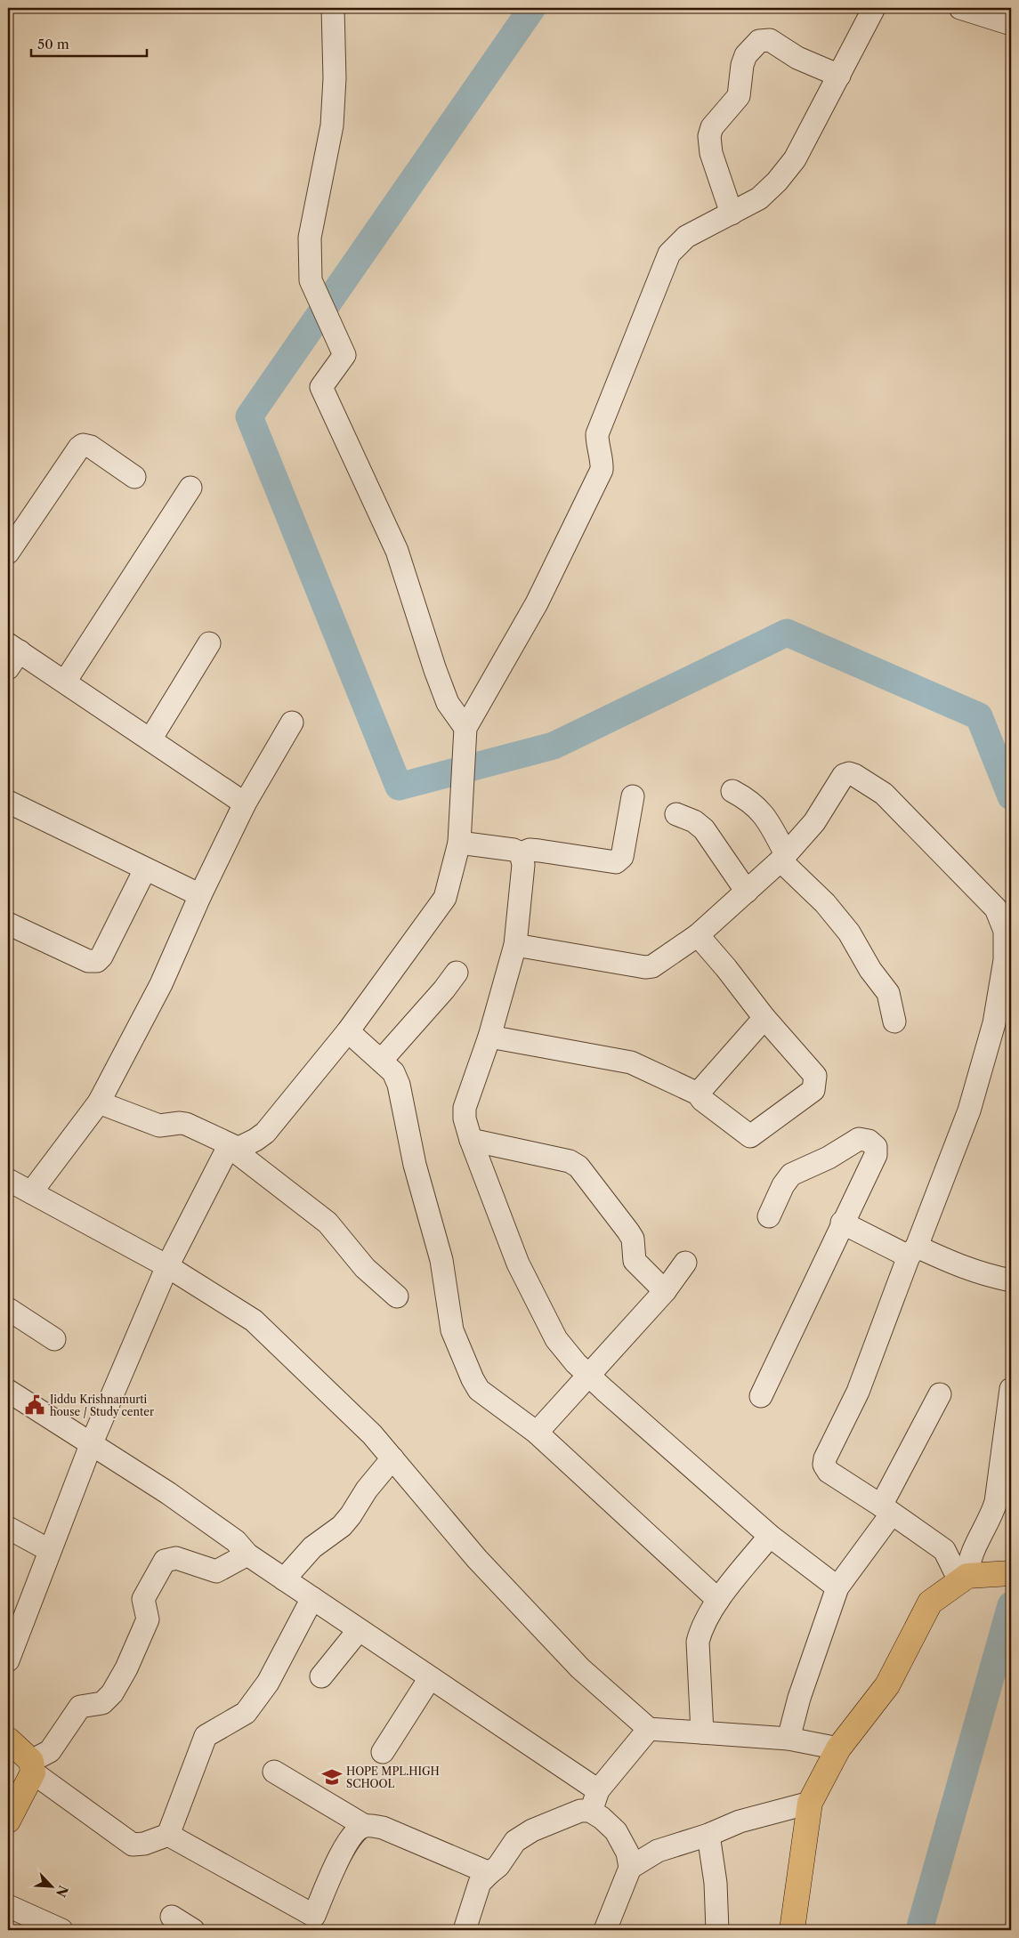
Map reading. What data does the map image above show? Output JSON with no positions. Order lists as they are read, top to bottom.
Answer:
{
  "places": {
    "public building": ["Jiddu Krishnamurti house / Study center"],
    "school or university": ["HOPE MPL.HIGH SCHOOL"]
  },
  "scale_bar": "50 m",
  "north": "bottom right"
}
